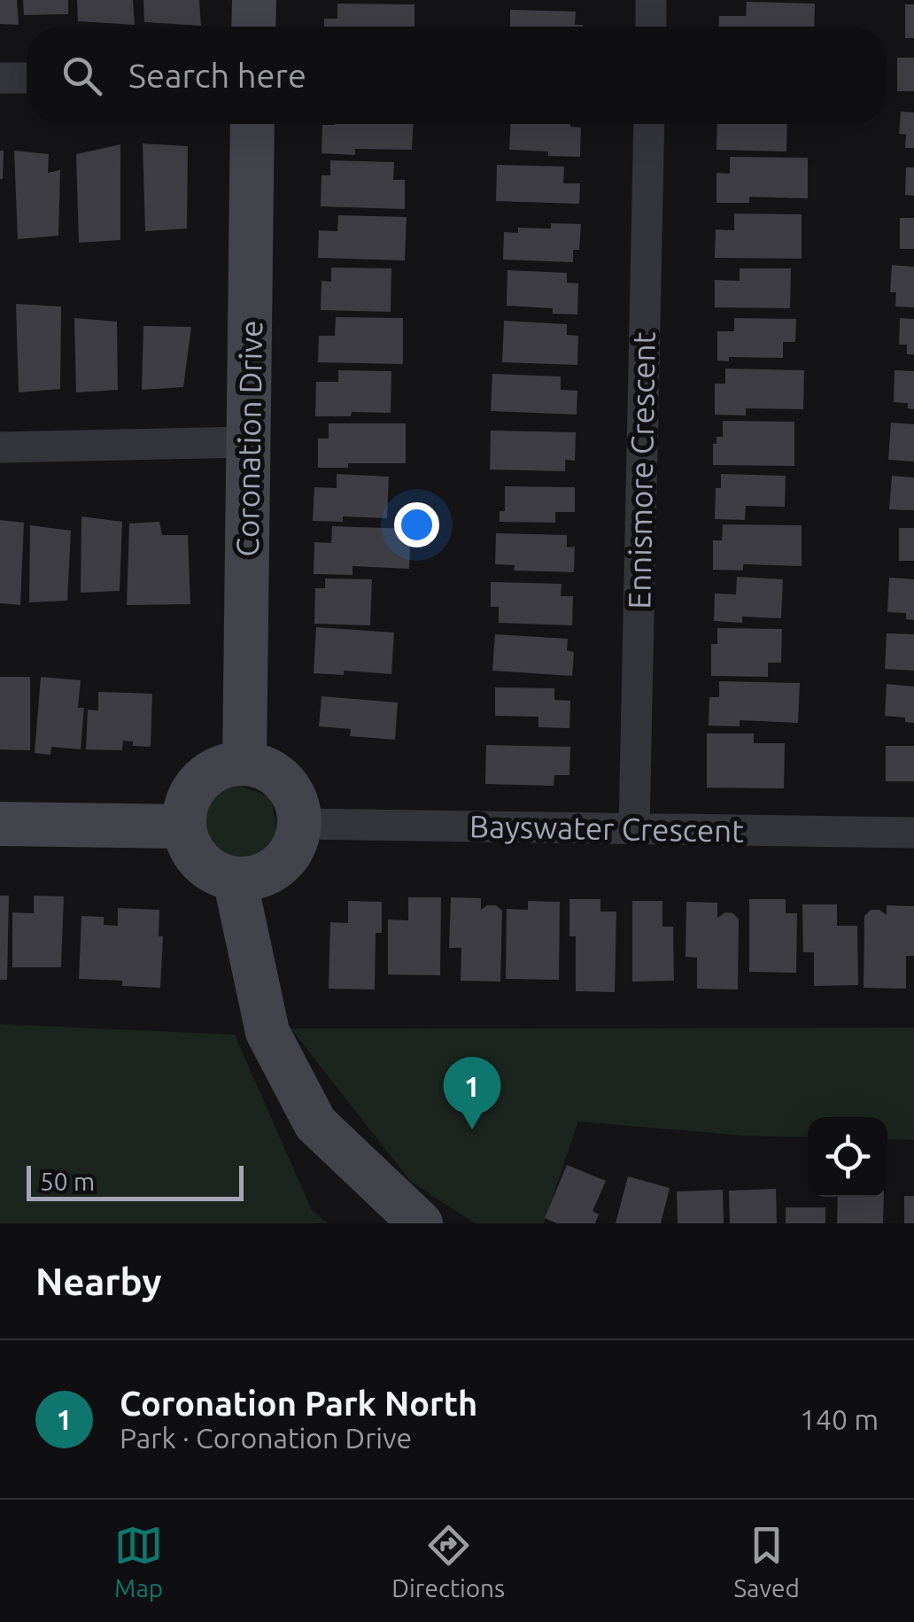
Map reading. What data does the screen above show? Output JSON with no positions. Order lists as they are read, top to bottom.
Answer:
{
  "streets": {
    "street": ["Coronation Drive", "Ennismore Crescent", "Bayswater Crescent"]
  },
  "crossings": [
    ["Coronation Drive", "Bayswater Crescent"],
    ["Ennismore Crescent", "Bayswater Crescent"]
  ],
  "scale_bar": "50 m",
  "page": {
    "search": "Search here",
    "pins": "1",
    "scale": "50 m",
    "heading": "Nearby",
    "list": [
      {
        "mark": "1",
        "name": "Coronation Park North",
        "note": "Park · Coronation Drive",
        "value": "140 m"
      }
    ],
    "nav": ["Map", "Directions", "Saved"]
  }
}
